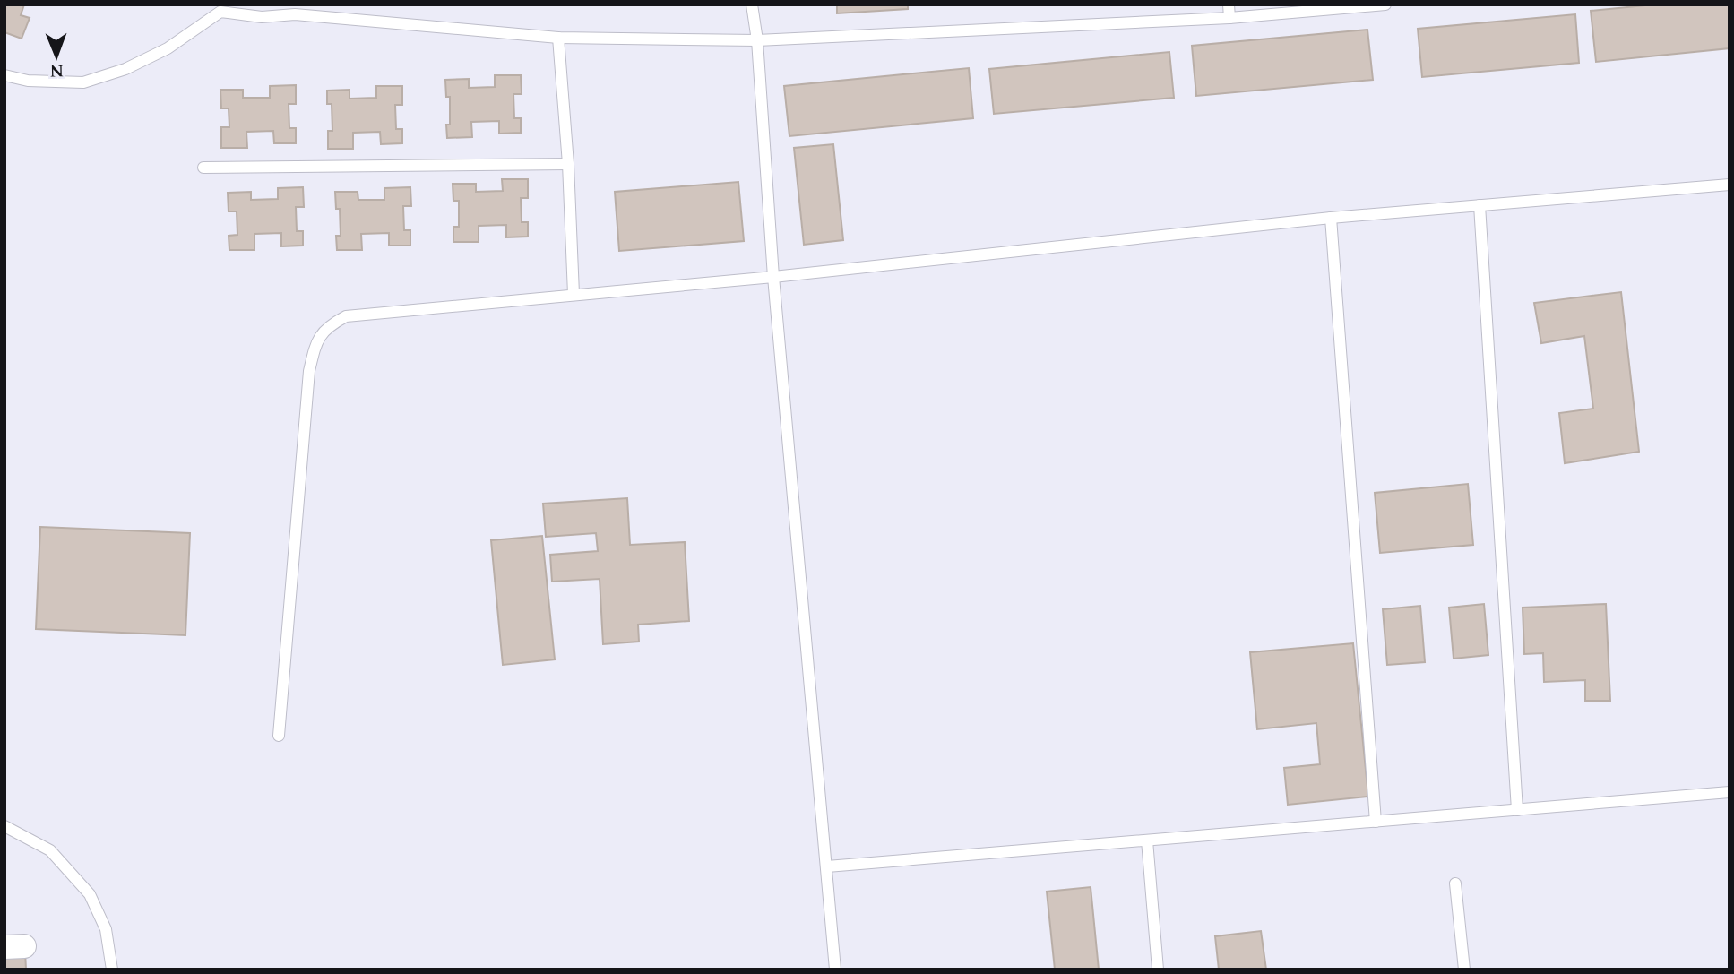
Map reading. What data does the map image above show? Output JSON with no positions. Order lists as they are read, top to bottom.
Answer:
{
  "north": "bottom"
}
